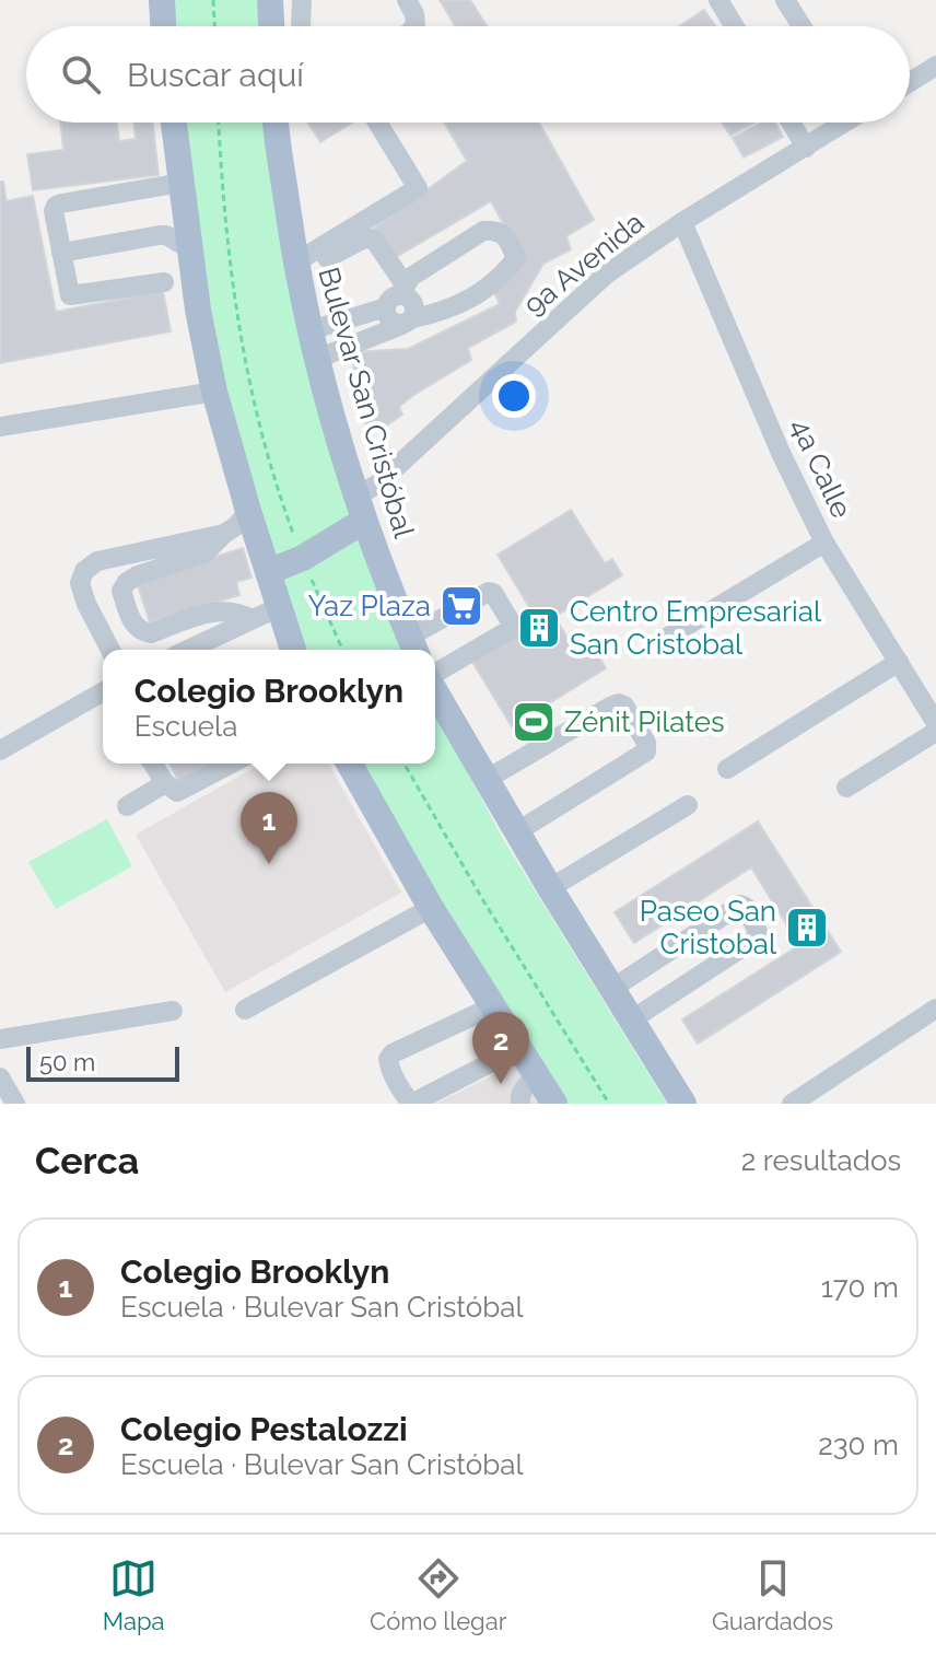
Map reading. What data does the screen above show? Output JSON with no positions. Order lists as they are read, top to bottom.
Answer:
{
  "streets": {
    "main road": ["Bulevar San Cristóbal"],
    "street": ["9a Avenida", "4a Calle"]
  },
  "crossings": [
    ["9a Avenida", "Bulevar San Cristóbal"],
    ["9a Avenida", "4a Calle"]
  ],
  "places": {
    "supermarket": ["Yaz Plaza"],
    "building": ["Centro Empresarial San Cristobal", "Paseo San Cristobal"],
    "sports": ["Zénit Pilates"]
  },
  "scale_bar": "50 m",
  "page": {
    "search": "Buscar aquí",
    "popup": ["Colegio Brooklyn", "Escuela"],
    "pins": ["1", "2"],
    "scale": "50 m",
    "heading": ["Cerca", "2 resultados"],
    "list": [
      {
        "mark": "1",
        "name": "Colegio Brooklyn",
        "note": "Escuela · Bulevar San Cristóbal",
        "value": "170 m"
      },
      {
        "mark": "2",
        "name": "Colegio Pestalozzi",
        "note": "Escuela · Bulevar San Cristóbal",
        "value": "230 m"
      }
    ],
    "nav": ["Mapa", "Cómo llegar", "Guardados"]
  }
}
